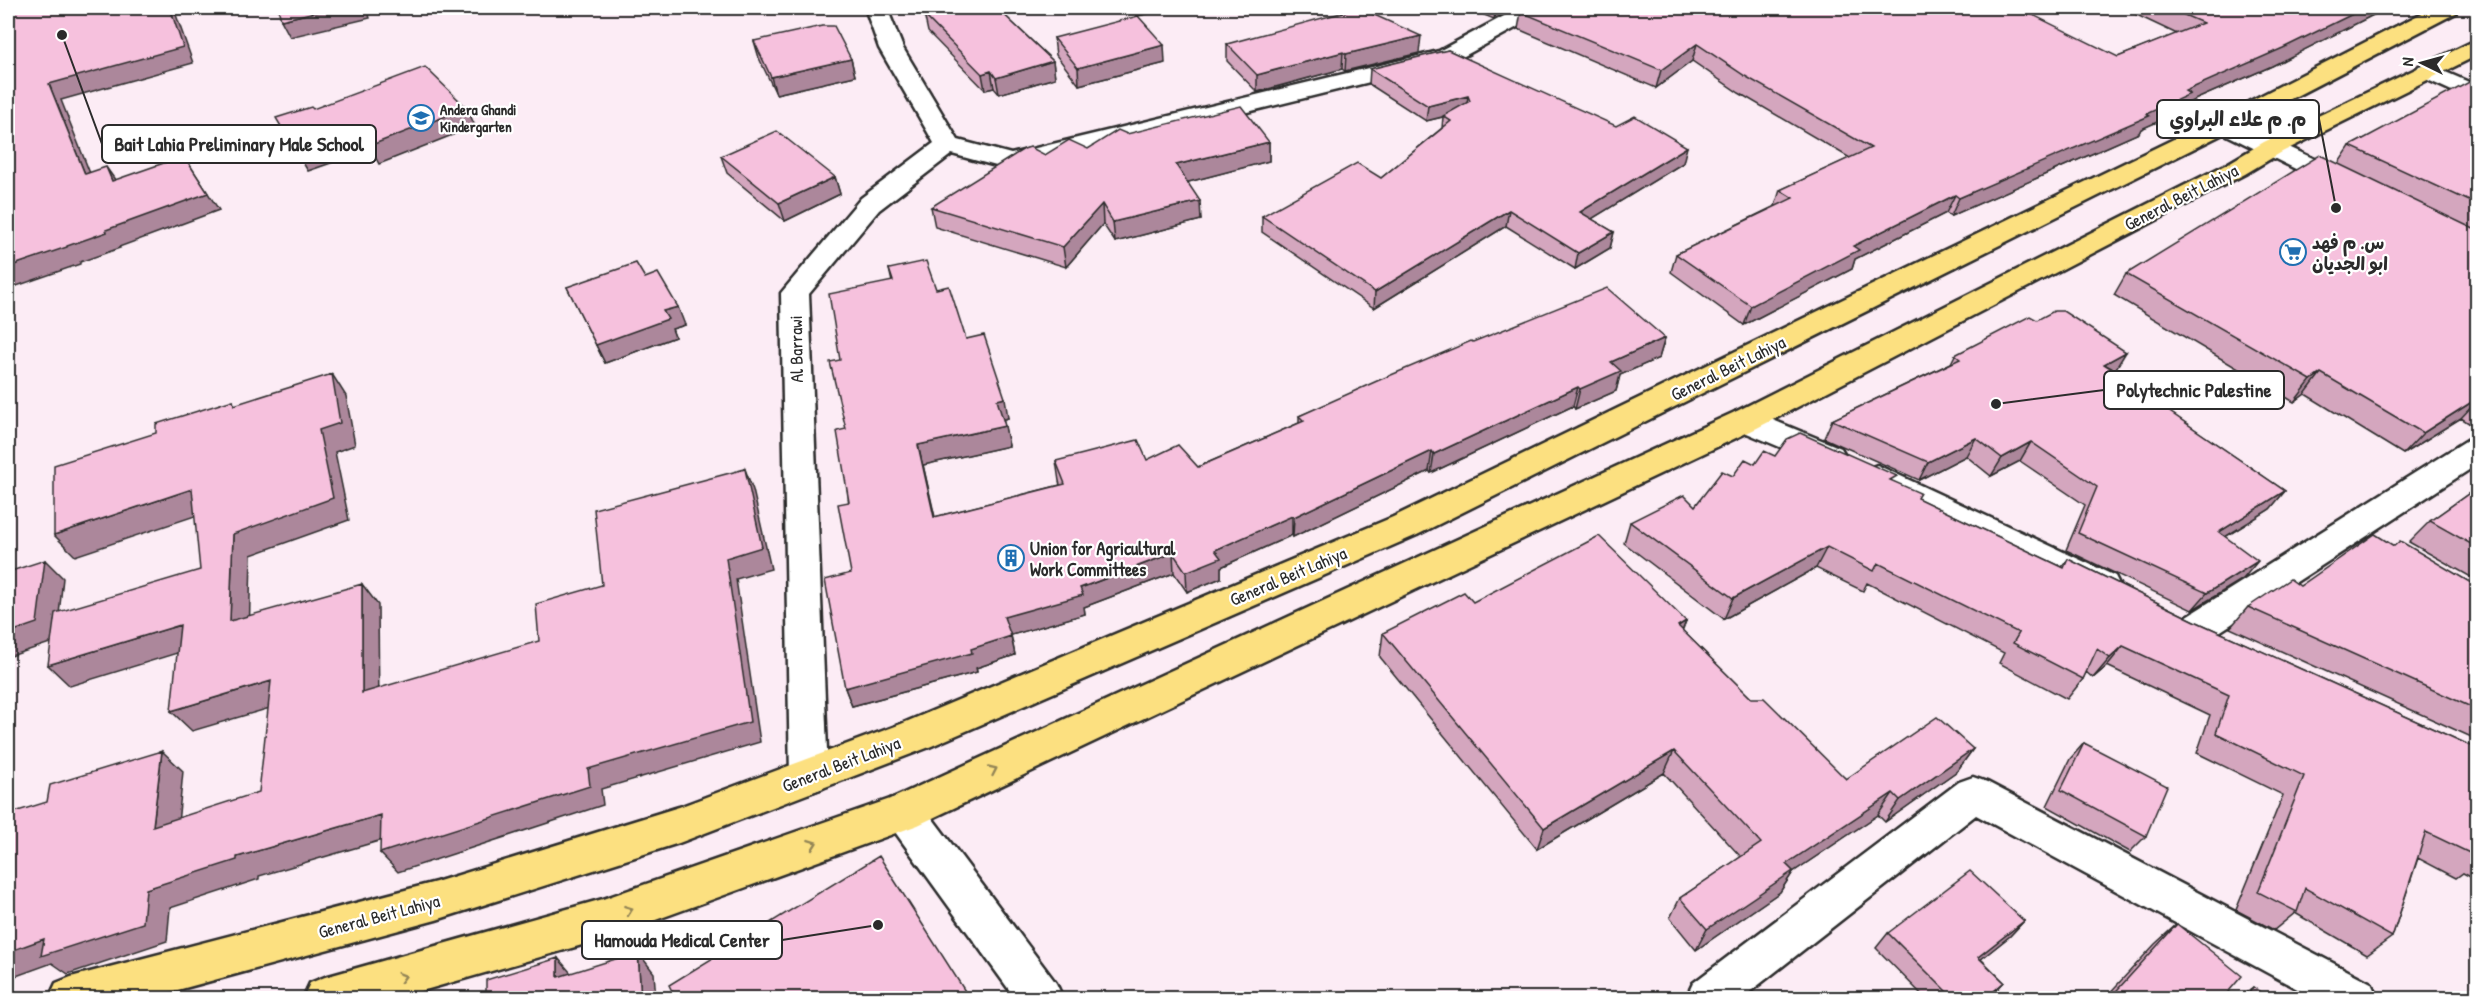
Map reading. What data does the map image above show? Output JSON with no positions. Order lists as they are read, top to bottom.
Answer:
{
  "streets": {
    "main road": ["General Beit Lahiya"],
    "street": ["Al Barrawi"]
  },
  "crossings": [
    ["General Beit Lahiya", "Al Barrawi"]
  ],
  "places": {
    "other": [
      "Bait Lahia Preliminary Male School",
      "م. م علاء البراوي",
      "Polytechnic Palestine",
      "Hamouda Medical Center"
    ],
    "school or university": ["Andera Ghandi Kindergarten"],
    "supermarket": ["س. م فهد ابو الجديان"],
    "building": ["Union for Agricultural Work Committees"]
  },
  "north": "left"
}
